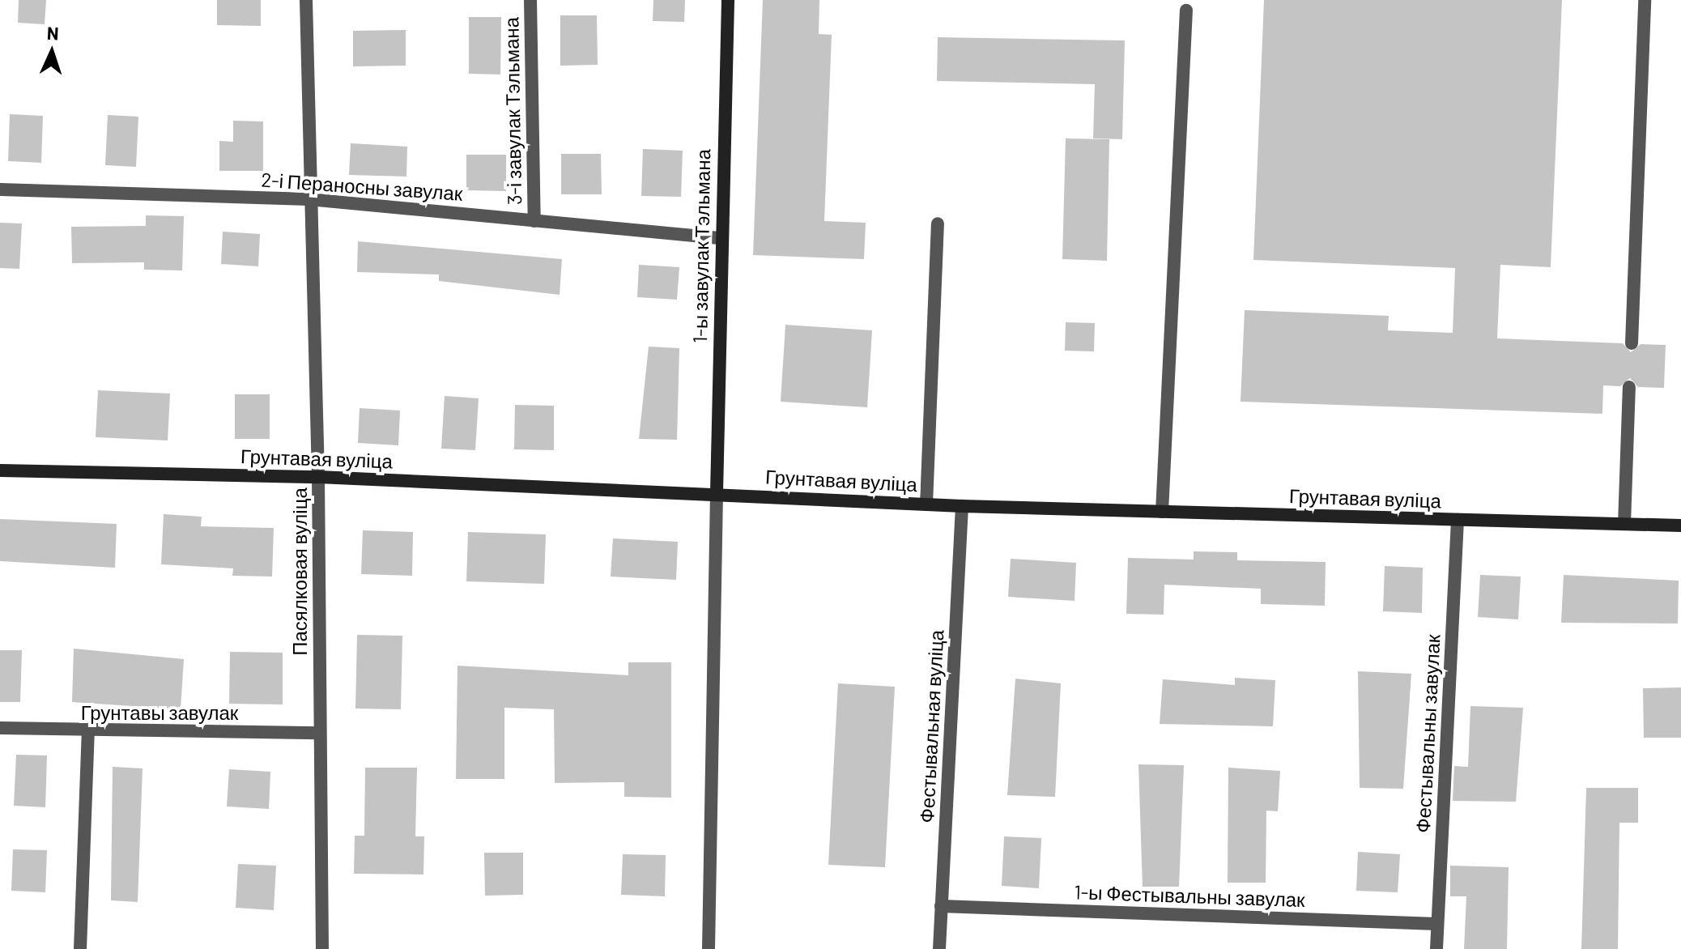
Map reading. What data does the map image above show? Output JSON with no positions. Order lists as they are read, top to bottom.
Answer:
{
  "streets": {
    "main road": ["1-ы завулак Тэльмана", "Грунтавая вуліца"],
    "street": [
      "3-і завулак Тэльмана",
      "2-і Пераносны завулак",
      "Пасялковая вуліца",
      "Грунтавы завулак",
      "Фестывальная вуліца",
      "Фестывальны завулак",
      "1-ы Фестывальны завулак"
    ]
  },
  "crossings": [
    ["3-і завулак Тэльмана", "2-і Пераносны завулак"],
    ["2-і Пераносны завулак", "1-ы завулак Тэльмана"],
    ["2-і Пераносны завулак", "Пасялковая вуліца"],
    ["1-ы завулак Тэльмана", "Грунтавая вуліца"],
    ["Грунтавая вуліца", "Пасялковая вуліца"],
    ["Грунтавая вуліца", "Фестывальная вуліца"],
    ["Грунтавая вуліца", "Фестывальны завулак"],
    ["Пасялковая вуліца", "Грунтавы завулак"],
    ["Фестывальная вуліца", "1-ы Фестывальны завулак"],
    ["Фестывальны завулак", "1-ы Фестывальны завулак"]
  ],
  "north": "top"
}
